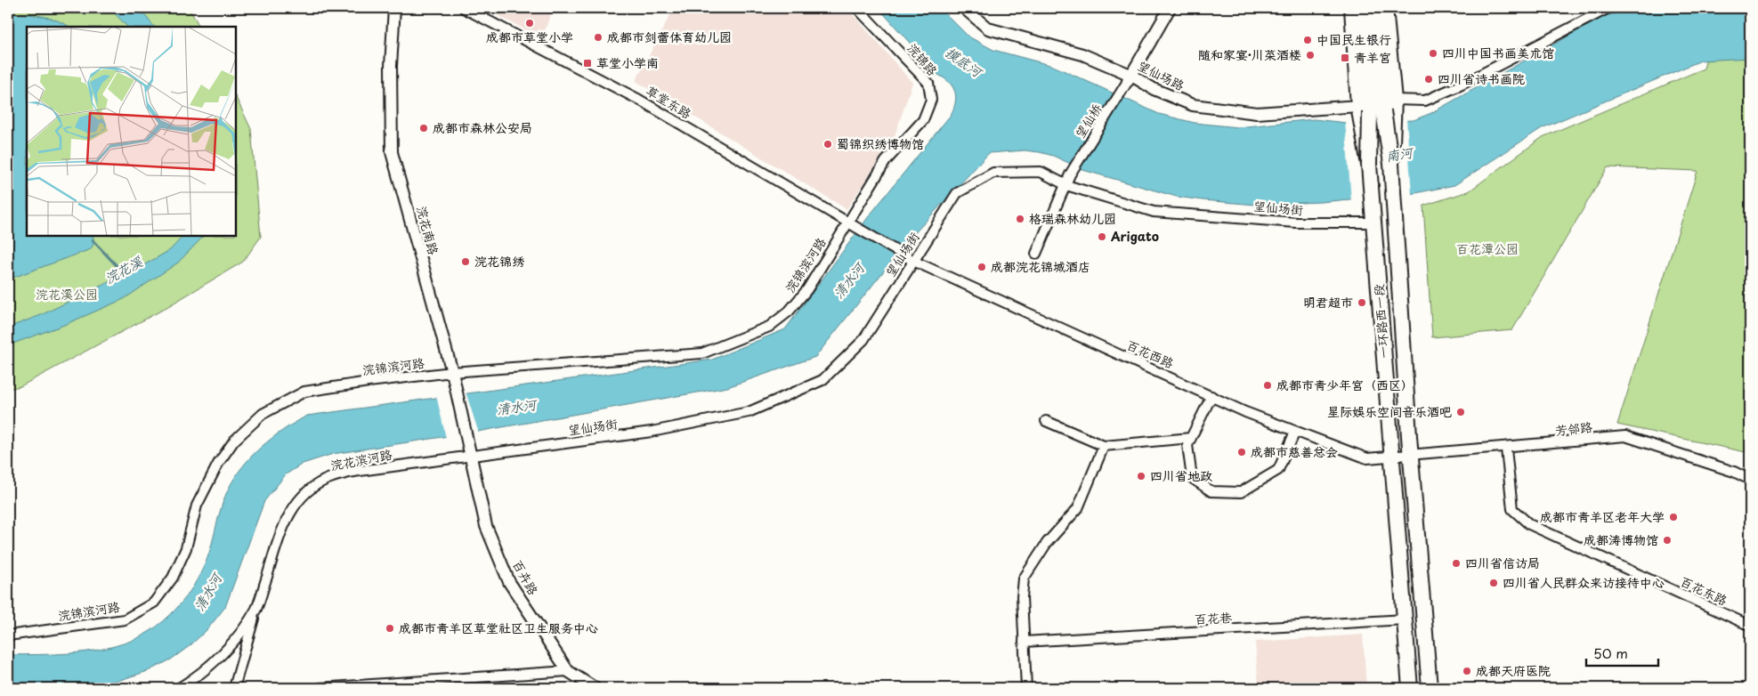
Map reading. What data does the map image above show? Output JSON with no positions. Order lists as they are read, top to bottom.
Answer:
{
  "streets": {
    "main road": ["一环路西一段"],
    "street": [
      "浣锦路",
      "望仙场路",
      "草堂东路",
      "望仙桥",
      "望仙场街",
      "浣花南路",
      "浣锦滨河路",
      "百花西路",
      "芳邻路",
      "浣花滨河路",
      "百卉路",
      "百花东路",
      "百花巷"
    ]
  },
  "crossings": [
    ["浣锦路", "草堂东路"],
    ["浣锦路", "浣锦滨河路"],
    ["望仙场路", "望仙桥"],
    ["望仙场路", "一环路西一段"],
    ["草堂东路", "浣锦滨河路"],
    ["草堂东路", "百花西路"],
    ["望仙桥", "望仙场街"],
    ["望仙场街", "浣花南路"],
    ["望仙场街", "一环路西一段"],
    ["望仙场街", "百花西路"],
    ["望仙场街", "浣花滨河路"],
    ["望仙场街", "百卉路"],
    ["浣花南路", "浣锦滨河路"],
    ["浣花南路", "浣花滨河路"],
    ["浣花南路", "百卉路"],
    ["一环路西一段", "百花西路"],
    ["一环路西一段", "芳邻路"],
    ["一环路西一段", "百花巷"],
    ["百花西路", "芳邻路"],
    ["芳邻路", "百花东路"],
    ["浣花滨河路", "百卉路"]
  ],
  "water": [
    "摸底河",
    "南河",
    "浣花溪",
    "清水河"
  ],
  "parks": ["百花潭公园", "浣花溪公园"],
  "places": {
    "other": [
      "成都市草堂小学",
      "成都市剑蕾体育幼儿园",
      "中国民生银行",
      "四川中国书画美术馆",
      "随和家宴·川菜酒楼",
      "四川省诗书画院",
      "成都市森林公安局",
      "蜀锦织绣博物馆",
      "格瑞森林幼儿园",
      "Arigato",
      "浣花锦绣",
      "成都浣花锦城酒店",
      "明君超市",
      "成都市青少年宫（西区）",
      "星际娱乐空间音乐酒吧",
      "成都市慈善总会",
      "四川省地政",
      "成都市青羊区老年大学",
      "成都涛博物馆",
      "四川省信访局",
      "四川省人民群众来访接待中心",
      "成都市青羊区草堂社区卫生服务中心",
      "成都天府医院"
    ],
    "transit": ["青羊宫", "草堂小学南"]
  },
  "scale_bar": "50 m"
}
